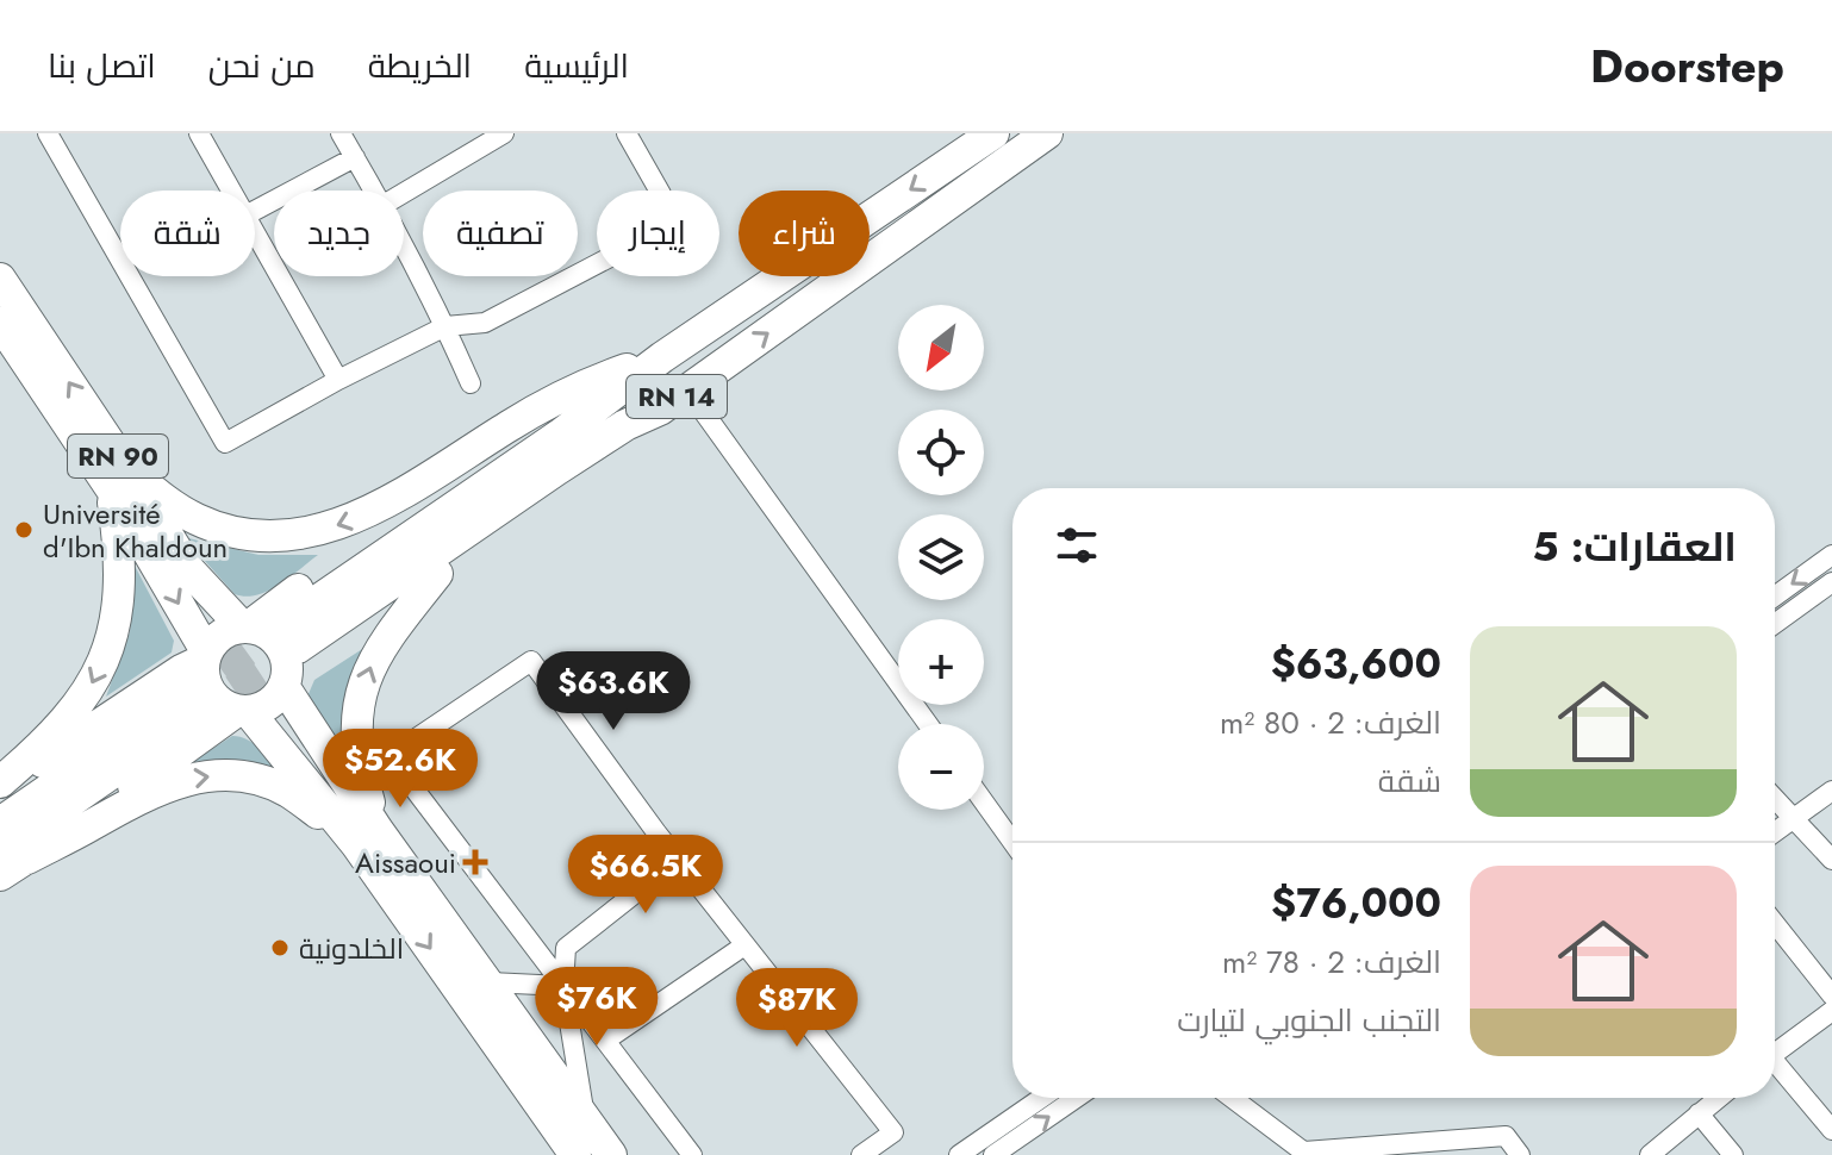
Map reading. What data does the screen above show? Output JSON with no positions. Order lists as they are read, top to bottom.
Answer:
{
  "streets": {
    "highway": ["RN 14", "RN 90"]
  },
  "crossings": [
    ["RN 14", "RN 90"]
  ],
  "places": {
    "other": ["Université d'Ibn Khaldoun", "الخلدونية"],
    "health": ["Aissaoui"]
  },
  "north": "bottom left",
  "page": {
    "header": "Doorstep",
    "nav": [
      "الرئيسية",
      "الخريطة",
      "من نحن",
      "اتصل بنا"
    ],
    "chip": [
      "شراء",
      "إيجار",
      "تصفية",
      "جديد",
      "شقة"
    ],
    "map_buttons": ["+", "−"],
    "heading": "العقارات: 5",
    "list": [
      {
        "name": "$63,600",
        "note": "الغرف: 2 · 80 m² · شقة"
      },
      {
        "name": "$76,000",
        "note": "الغرف: 2 · 78 m² · التجنب الجنوبي لتيارت"
      }
    ],
    "price": [
      "$63.6K",
      "$52.6K",
      "$66.5K",
      "$76K",
      "$87K"
    ]
  }
}
